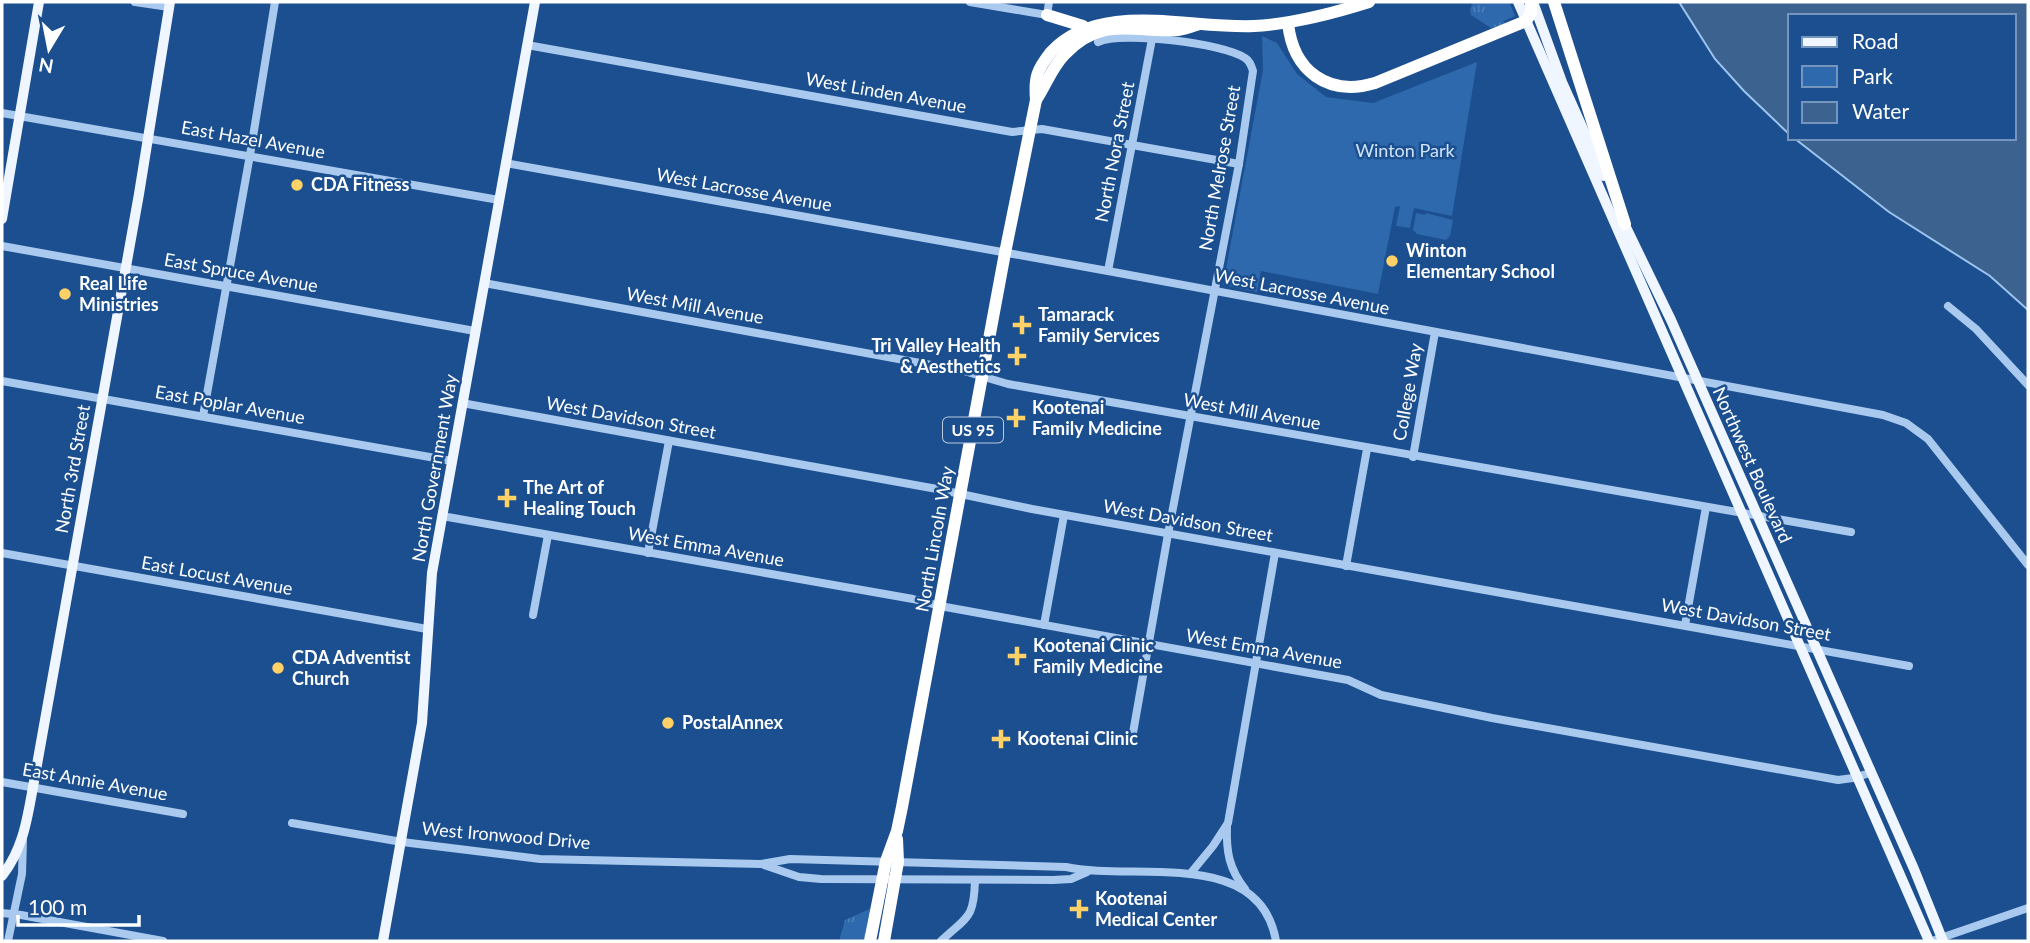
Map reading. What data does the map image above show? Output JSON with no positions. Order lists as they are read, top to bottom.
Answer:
{
  "streets": {
    "highway": ["US 95", "North Lincoln Way"],
    "main road": ["Northwest Boulevard", "North Government Way", "North 3rd Street"],
    "street": [
      "West Linden Avenue",
      "East Hazel Avenue",
      "North Nora Street",
      "North Melrose Street",
      "West Lacrosse Avenue",
      "East Spruce Avenue",
      "West Mill Avenue",
      "College Way",
      "East Poplar Avenue",
      "West Davidson Street",
      "West Emma Avenue",
      "East Locust Avenue",
      "East Annie Avenue",
      "West Ironwood Drive"
    ]
  },
  "crossings": [
    ["West Linden Avenue", "North Nora Street"],
    ["West Linden Avenue", "North Melrose Street"],
    ["West Linden Avenue", "US 95"],
    ["West Linden Avenue", "North Government Way"],
    ["West Linden Avenue", "North Lincoln Way"],
    ["East Hazel Avenue", "North Government Way"],
    ["East Hazel Avenue", "North 3rd Street"],
    ["North Nora Street", "North Melrose Street"],
    ["North Nora Street", "West Lacrosse Avenue"],
    ["North Melrose Street", "West Lacrosse Avenue"],
    ["North Melrose Street", "West Mill Avenue"],
    ["North Melrose Street", "West Davidson Street"],
    ["North Melrose Street", "West Emma Avenue"],
    ["West Lacrosse Avenue", "College Way"],
    ["West Lacrosse Avenue", "Northwest Boulevard"],
    ["West Lacrosse Avenue", "North Government Way"],
    ["West Lacrosse Avenue", "North Lincoln Way"],
    ["East Spruce Avenue", "North Government Way"],
    ["East Spruce Avenue", "North 3rd Street"],
    ["West Mill Avenue", "College Way"],
    ["West Mill Avenue", "Northwest Boulevard"],
    ["West Mill Avenue", "North Government Way"],
    ["West Mill Avenue", "North Lincoln Way"],
    ["College Way", "West Davidson Street"],
    ["East Poplar Avenue", "North Government Way"],
    ["East Poplar Avenue", "North 3rd Street"],
    ["West Davidson Street", "Northwest Boulevard"],
    ["West Davidson Street", "North Government Way"],
    ["West Davidson Street", "North Lincoln Way"],
    ["US 95", "North Lincoln Way"],
    ["US 95", "West Ironwood Drive"],
    ["Northwest Boulevard", "West Emma Avenue"],
    ["North Government Way", "West Emma Avenue"],
    ["North Government Way", "East Locust Avenue"],
    ["North Government Way", "West Ironwood Drive"],
    ["North 3rd Street", "East Locust Avenue"],
    ["North 3rd Street", "East Annie Avenue"],
    ["North Lincoln Way", "West Emma Avenue"],
    ["North Lincoln Way", "West Ironwood Drive"]
  ],
  "parks": ["Winton Park"],
  "places": {
    "other": [
      "CDA Fitness",
      "Winton Elementary School",
      "Real Life Ministries",
      "CDA Adventist Church",
      "PostalAnnex"
    ],
    "health": [
      "Tamarack Family Services",
      "Tri Valley Health & Aesthetics",
      "Kootenai Family Medicine",
      "The Art of Healing Touch",
      "Kootenai Clinic Family Medicine",
      "Kootenai Clinic",
      "Kootenai Medical Center"
    ]
  },
  "legend": ["Road", "Park", "Water"],
  "scale_bar": "100 m",
  "north": "bottom"
}
